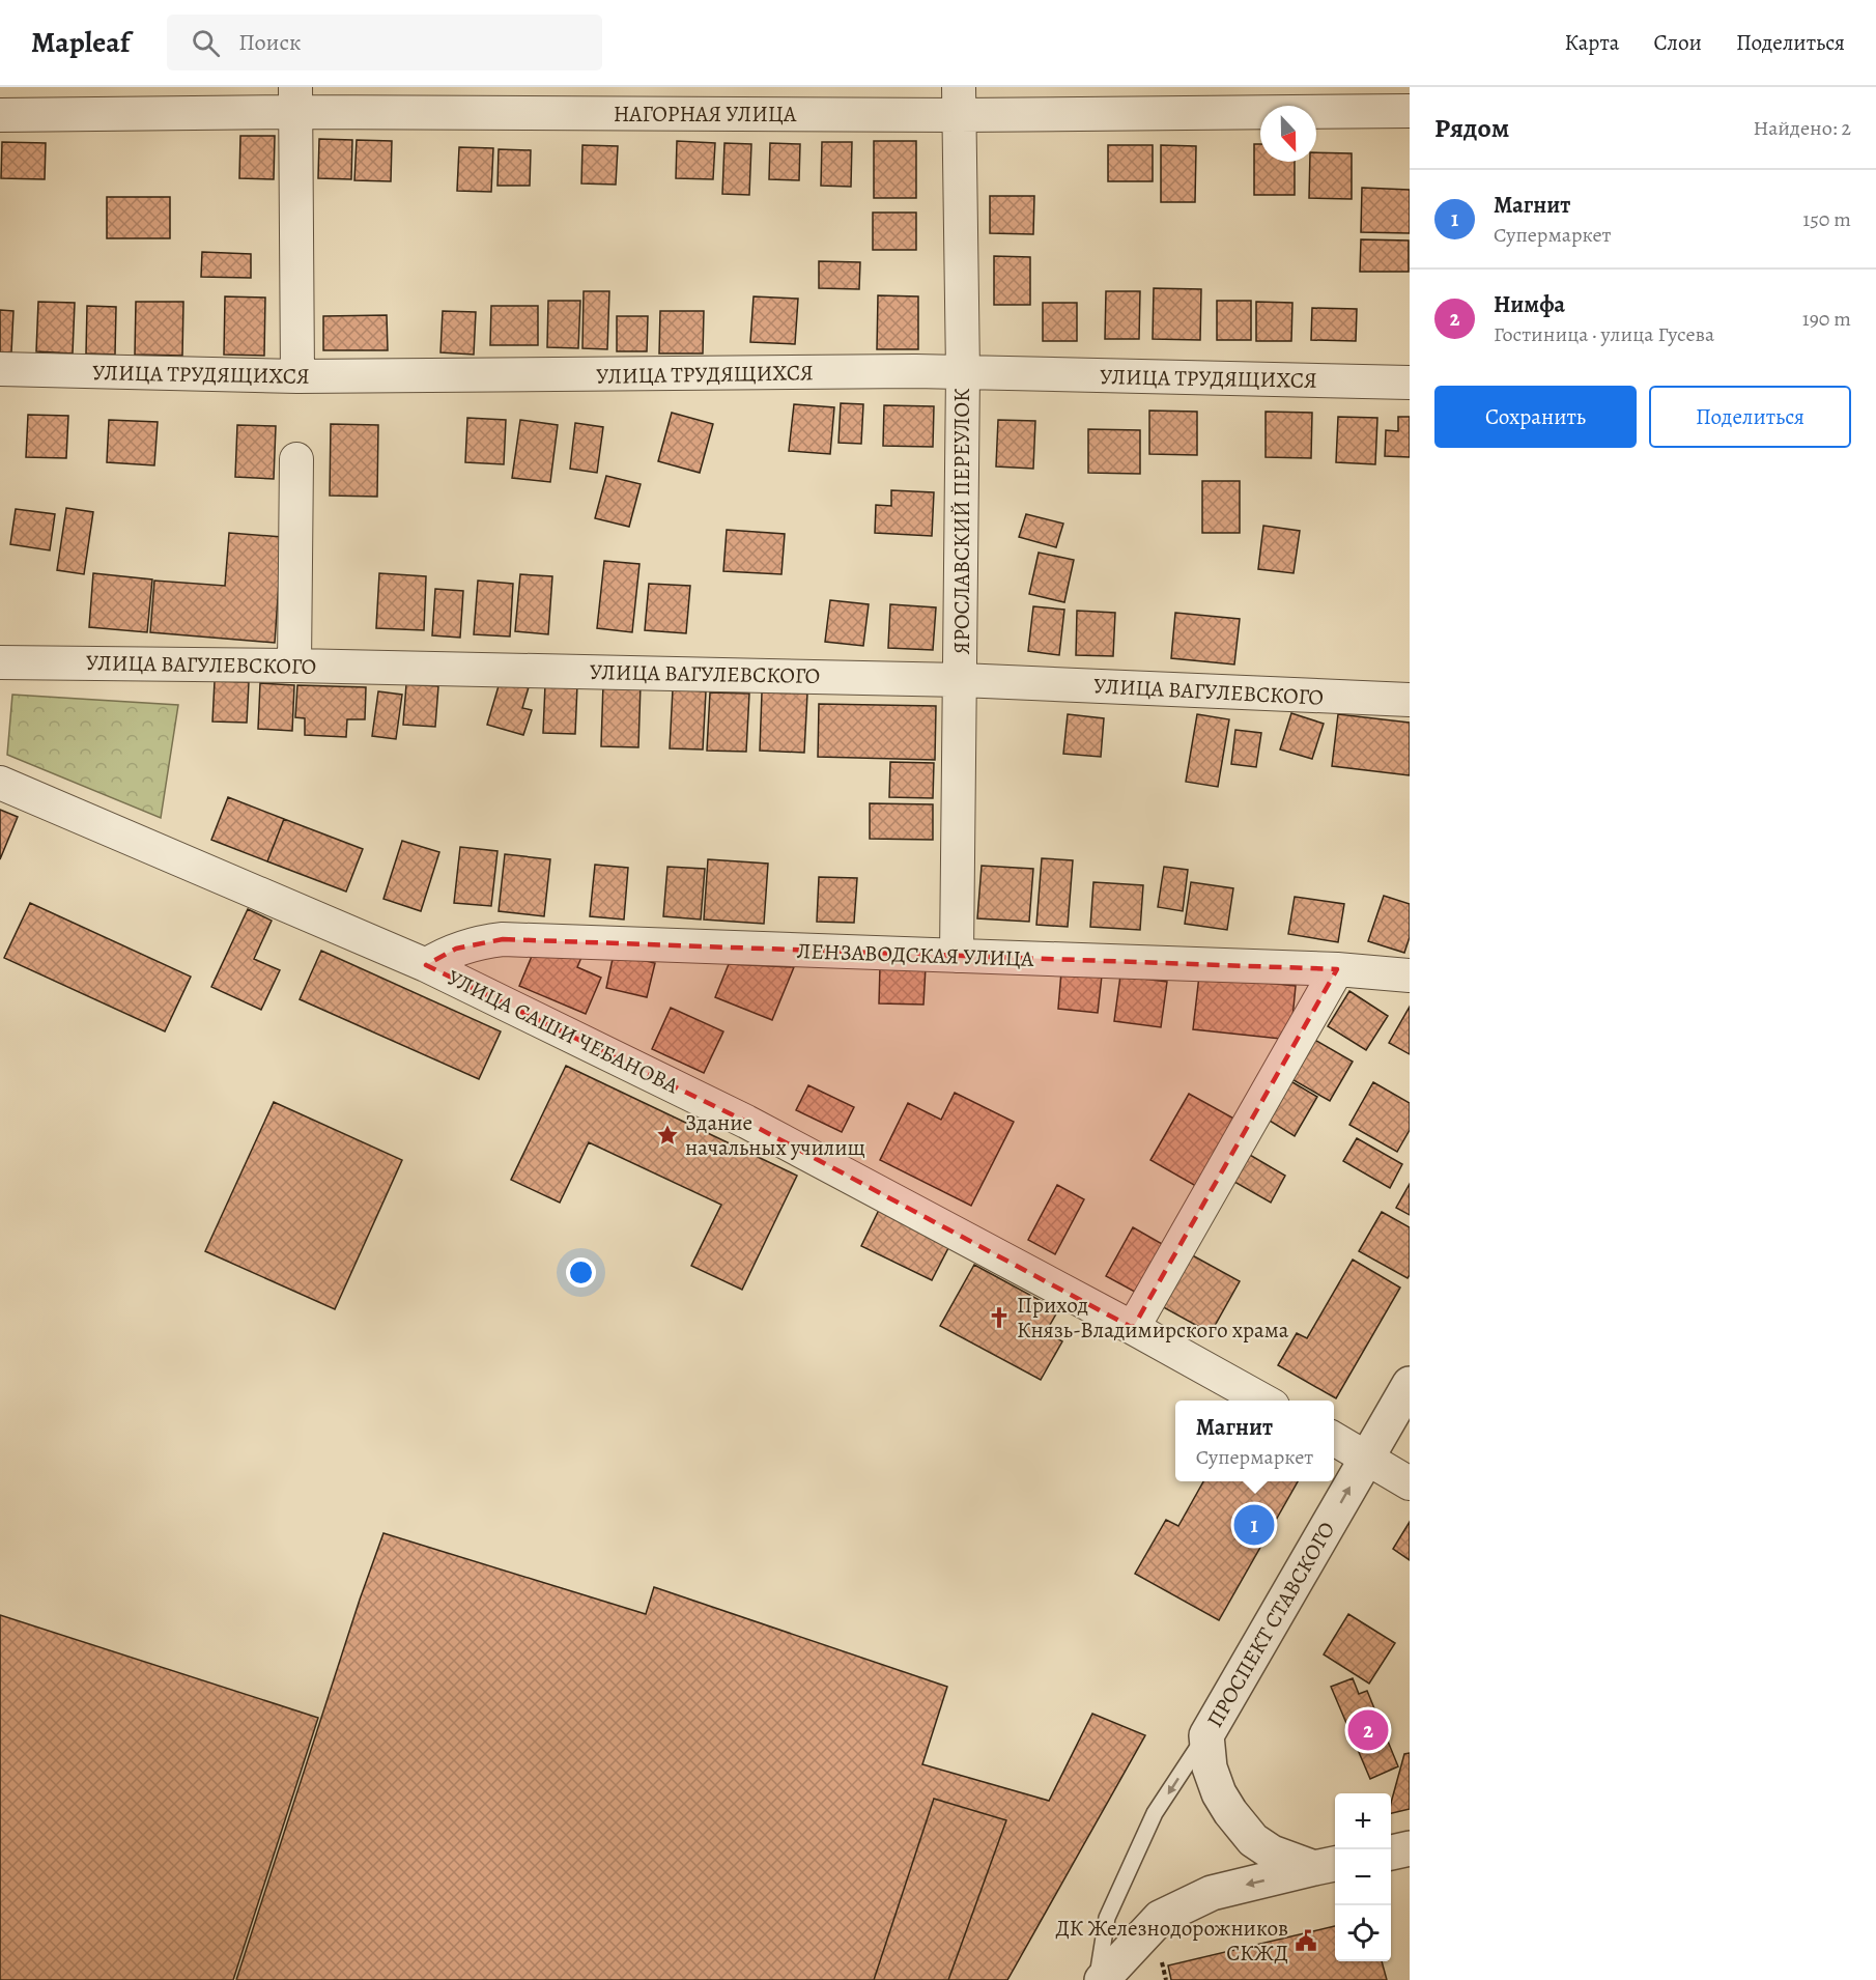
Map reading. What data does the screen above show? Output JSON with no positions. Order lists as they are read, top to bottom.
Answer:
{
  "streets": {
    "street": [
      "НАГОРНАЯ УЛИЦА",
      "УЛИЦА ТРУДЯЩИХСЯ",
      "ЯРОСЛАВСКИЙ ПЕРЕУЛОК",
      "УЛИЦА ВАГУЛЕВСКОГО",
      "ЛЕНЗАВОДСКАЯ УЛИЦА",
      "УЛИЦА САШИ ЧЕБАНОВА",
      "ПРОСПЕКТ СТАВСКОГО"
    ]
  },
  "crossings": [
    ["НАГОРНАЯ УЛИЦА", "ЯРОСЛАВСКИЙ ПЕРЕУЛОК"],
    ["УЛИЦА ТРУДЯЩИХСЯ", "ЯРОСЛАВСКИЙ ПЕРЕУЛОК"],
    ["ЯРОСЛАВСКИЙ ПЕРЕУЛОК", "УЛИЦА ВАГУЛЕВСКОГО"],
    ["ЯРОСЛАВСКИЙ ПЕРЕУЛОК", "ЛЕНЗАВОДСКАЯ УЛИЦА"],
    ["ЛЕНЗАВОДСКАЯ УЛИЦА", "УЛИЦА САШИ ЧЕБАНОВА"]
  ],
  "one_way": ["ПРОСПЕКТ СТАВСКОГО"],
  "places": {
    "place": ["Здание начальных училищ"],
    "church": ["Приход Князь-Владимирского храма"],
    "public building": ["ДК Железнодорожников СКЖД"]
  },
  "north": "bottom",
  "page": {
    "header": "Mapleaf",
    "search": "Поиск",
    "nav": ["Карта", "Слои", "Поделиться"],
    "heading": ["Рядом", "Найдено: 2"],
    "list": [
      {
        "mark": "1",
        "name": "Магнит",
        "note": "Супермаркет",
        "value": "150 m"
      },
      {
        "mark": "2",
        "name": "Нимфа",
        "note": "Гостиница · улица Гусева",
        "value": "190 m"
      }
    ],
    "buttons": ["Сохранить", "Поделиться"],
    "popup": ["Магнит", "Супермаркет"],
    "pins": ["1", "2"],
    "map_buttons": ["+", "−"]
  }
}
